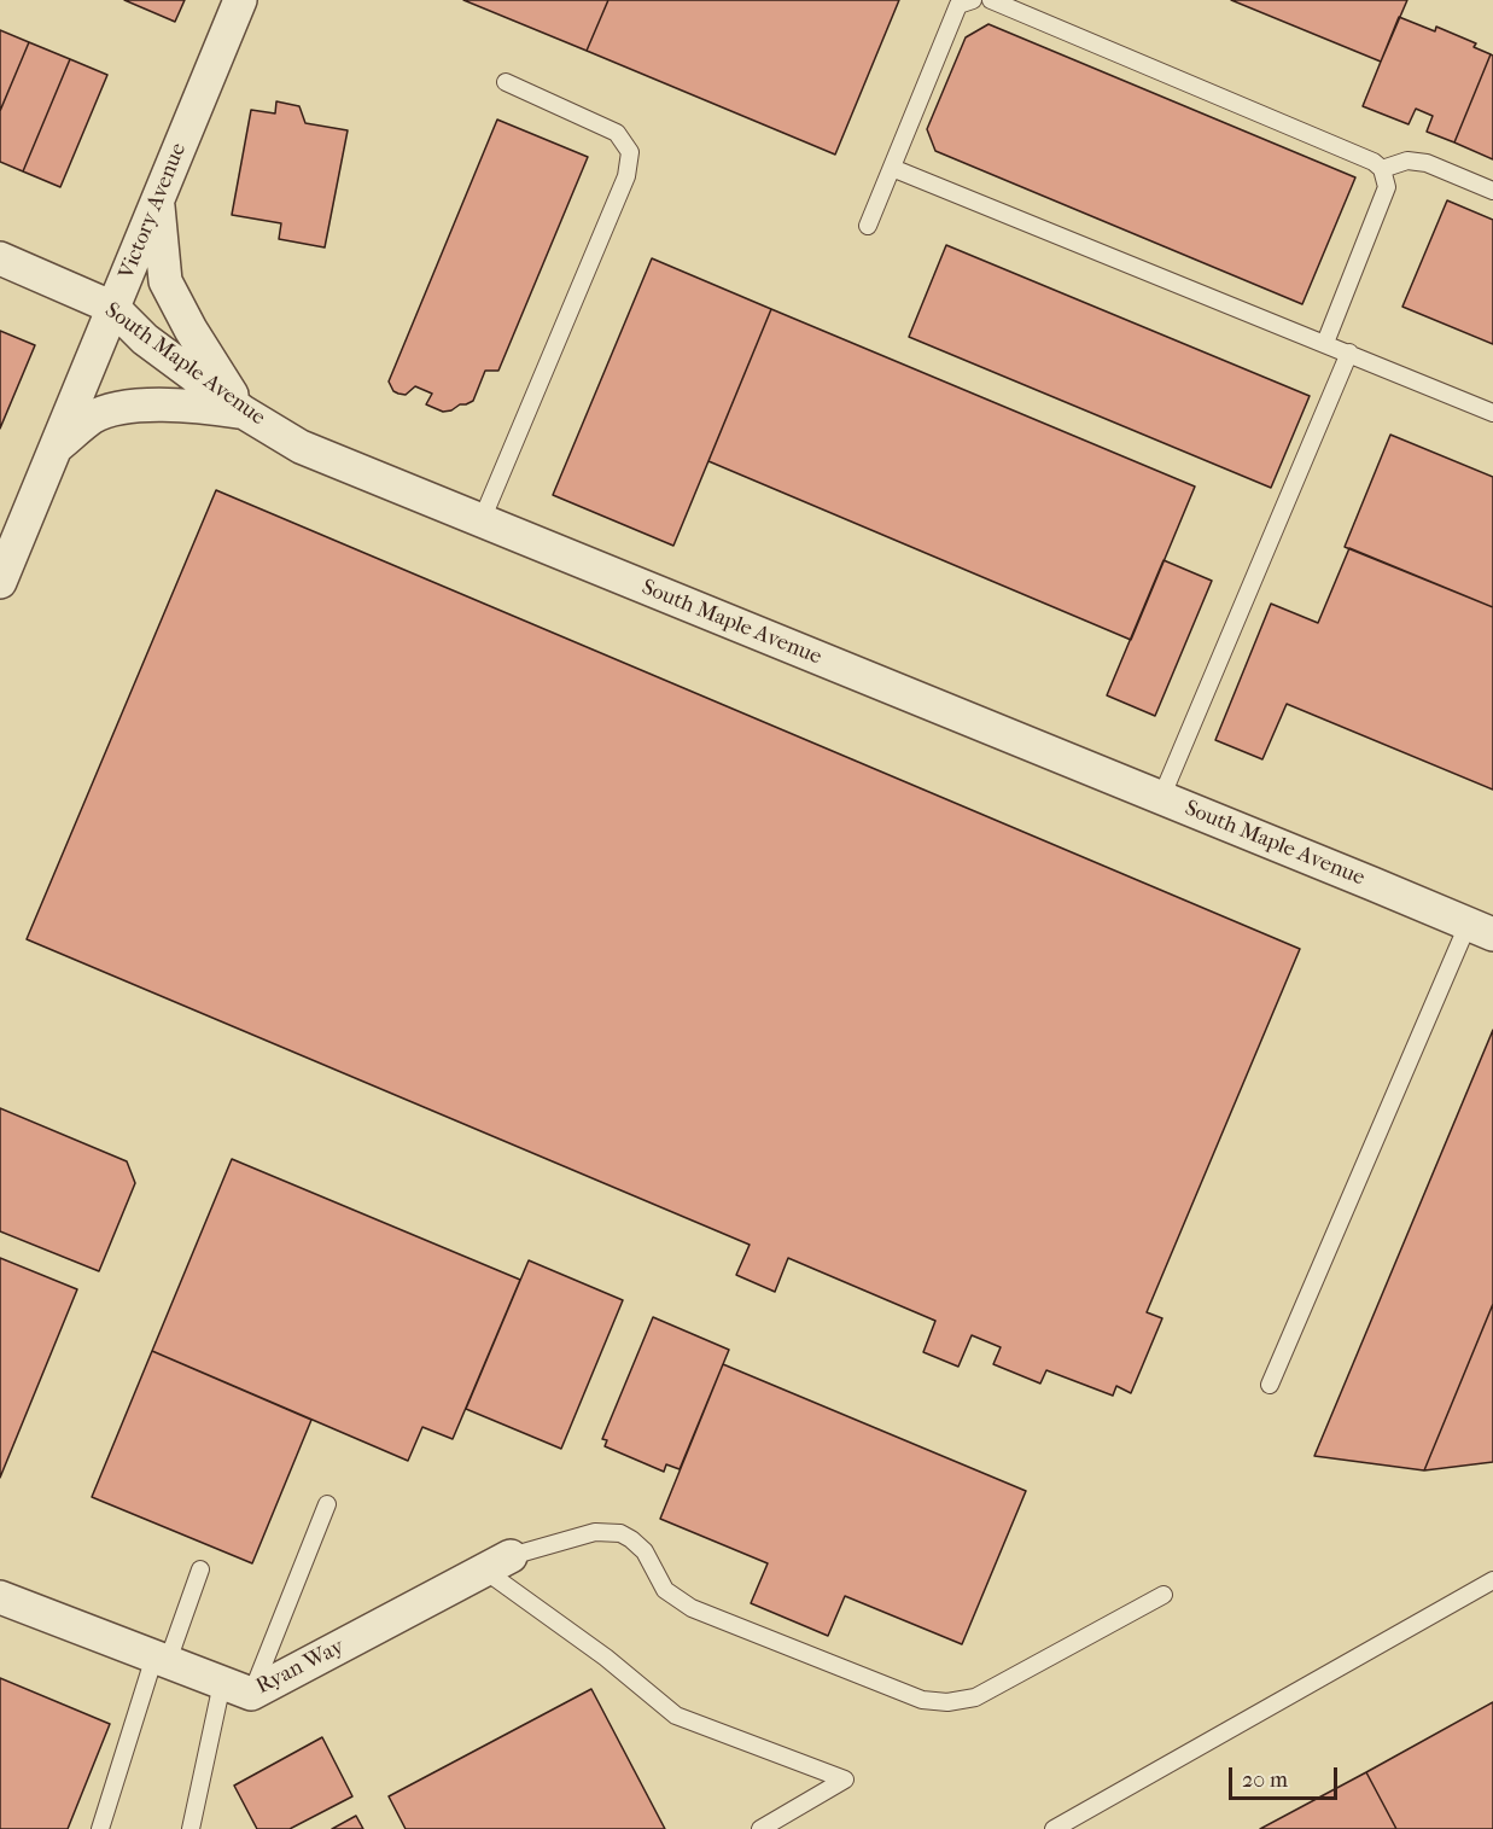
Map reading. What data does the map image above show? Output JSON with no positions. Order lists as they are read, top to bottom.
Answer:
{
  "streets": {
    "street": ["Victory Avenue", "South Maple Avenue", "Ryan Way"]
  },
  "crossings": [
    ["Victory Avenue", "South Maple Avenue"]
  ],
  "scale_bar": "20 m"
}
